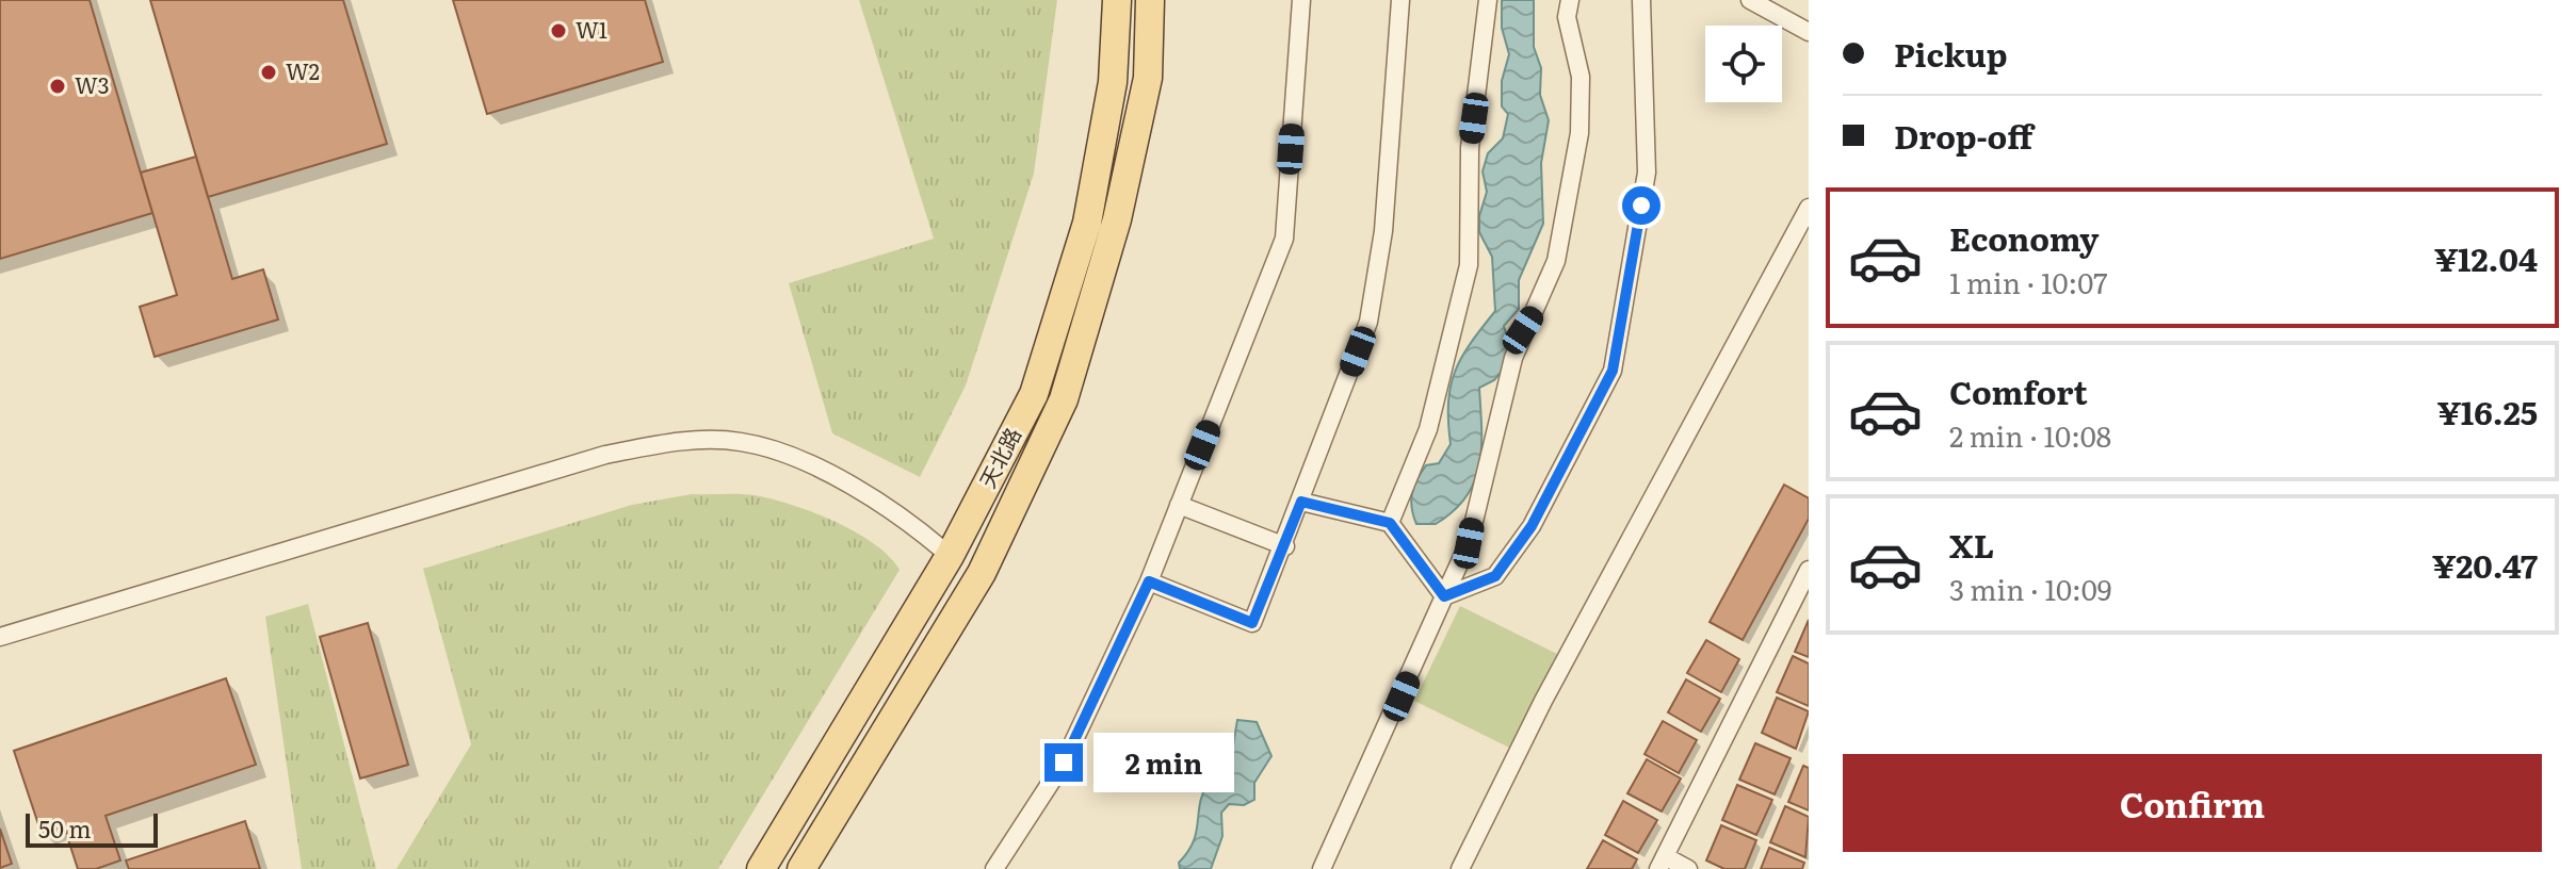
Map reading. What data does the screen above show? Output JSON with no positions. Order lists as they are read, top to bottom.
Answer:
{
  "streets": {
    "main road": ["天北路"]
  },
  "places": ["W1", "W2", "W3"],
  "scale_bar": "50 m",
  "page": {
    "banner": ["Pickup", "Drop-off"],
    "list": [
      {
        "name": "Economy",
        "note": "1 min · 10:07",
        "value": "¥12.04"
      },
      {
        "name": "Comfort",
        "note": "2 min · 10:08",
        "value": "¥16.25"
      },
      {
        "name": "XL",
        "note": "3 min · 10:09",
        "value": "¥20.47"
      }
    ],
    "bubble": "2 min",
    "buttons": "Confirm",
    "scale": "50 m"
  }
}
